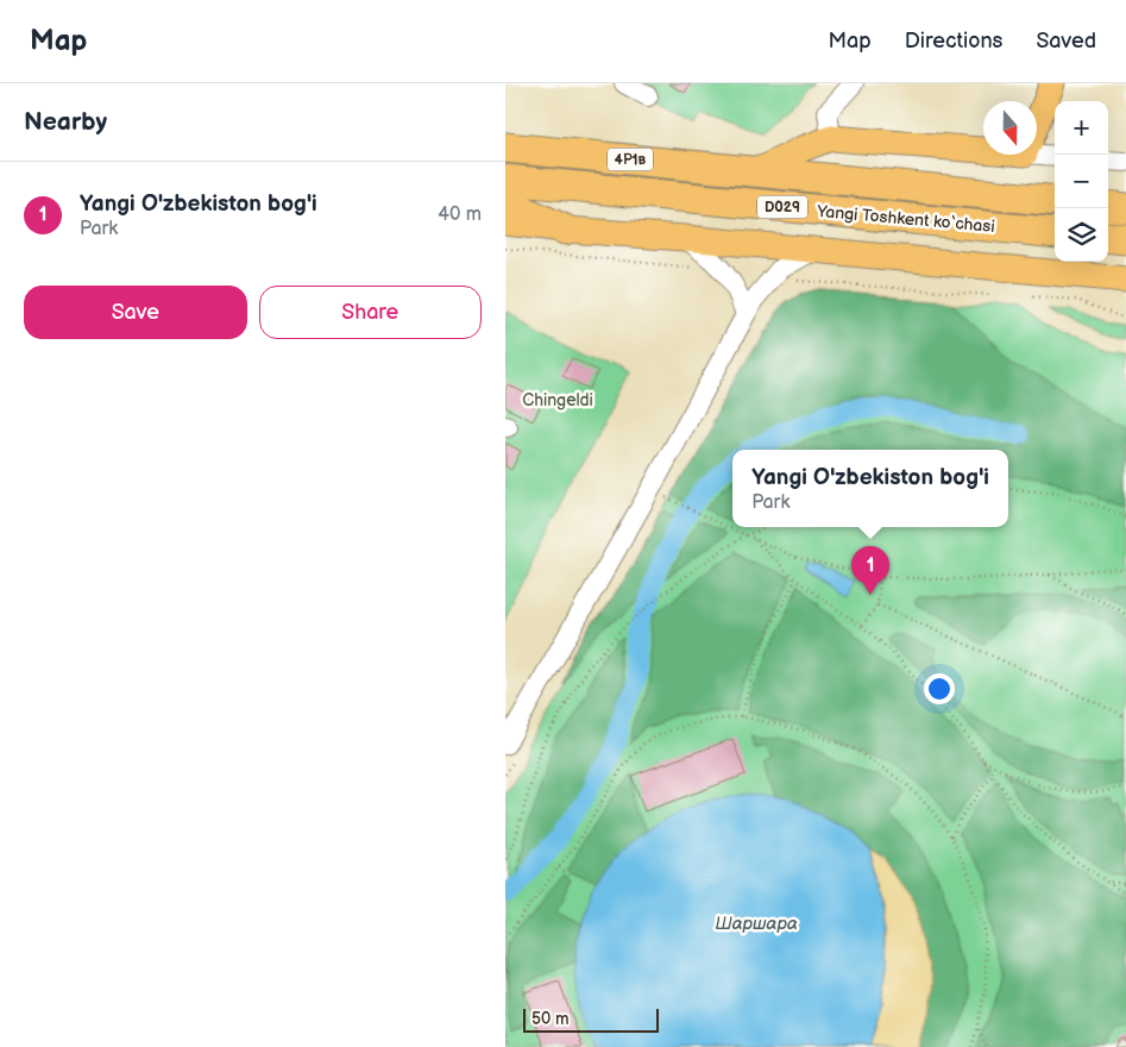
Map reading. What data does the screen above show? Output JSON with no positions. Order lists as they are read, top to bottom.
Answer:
{
  "streets": {
    "highway": ["4Р1в", "D029", "Yangi Toshkent ko‘chasi"]
  },
  "crossings": [
    ["4Р1в", "Yangi Toshkent ko‘chasi"]
  ],
  "water": ["Шаршара"],
  "parks": ["Chingeldi"],
  "scale_bar": "50 m",
  "north": "bottom",
  "page": {
    "header": "Map",
    "nav": ["Map", "Directions", "Saved"],
    "heading": "Nearby",
    "map_buttons": ["+", "−"],
    "list": [
      {
        "mark": "1",
        "name": "Yangi O'zbekiston bog'i",
        "note": "Park",
        "value": "40 m"
      }
    ],
    "buttons": ["Save", "Share"],
    "popup": ["Yangi O'zbekiston bog'i", "Park"],
    "pins": "1",
    "scale": "50 m"
  }
}
